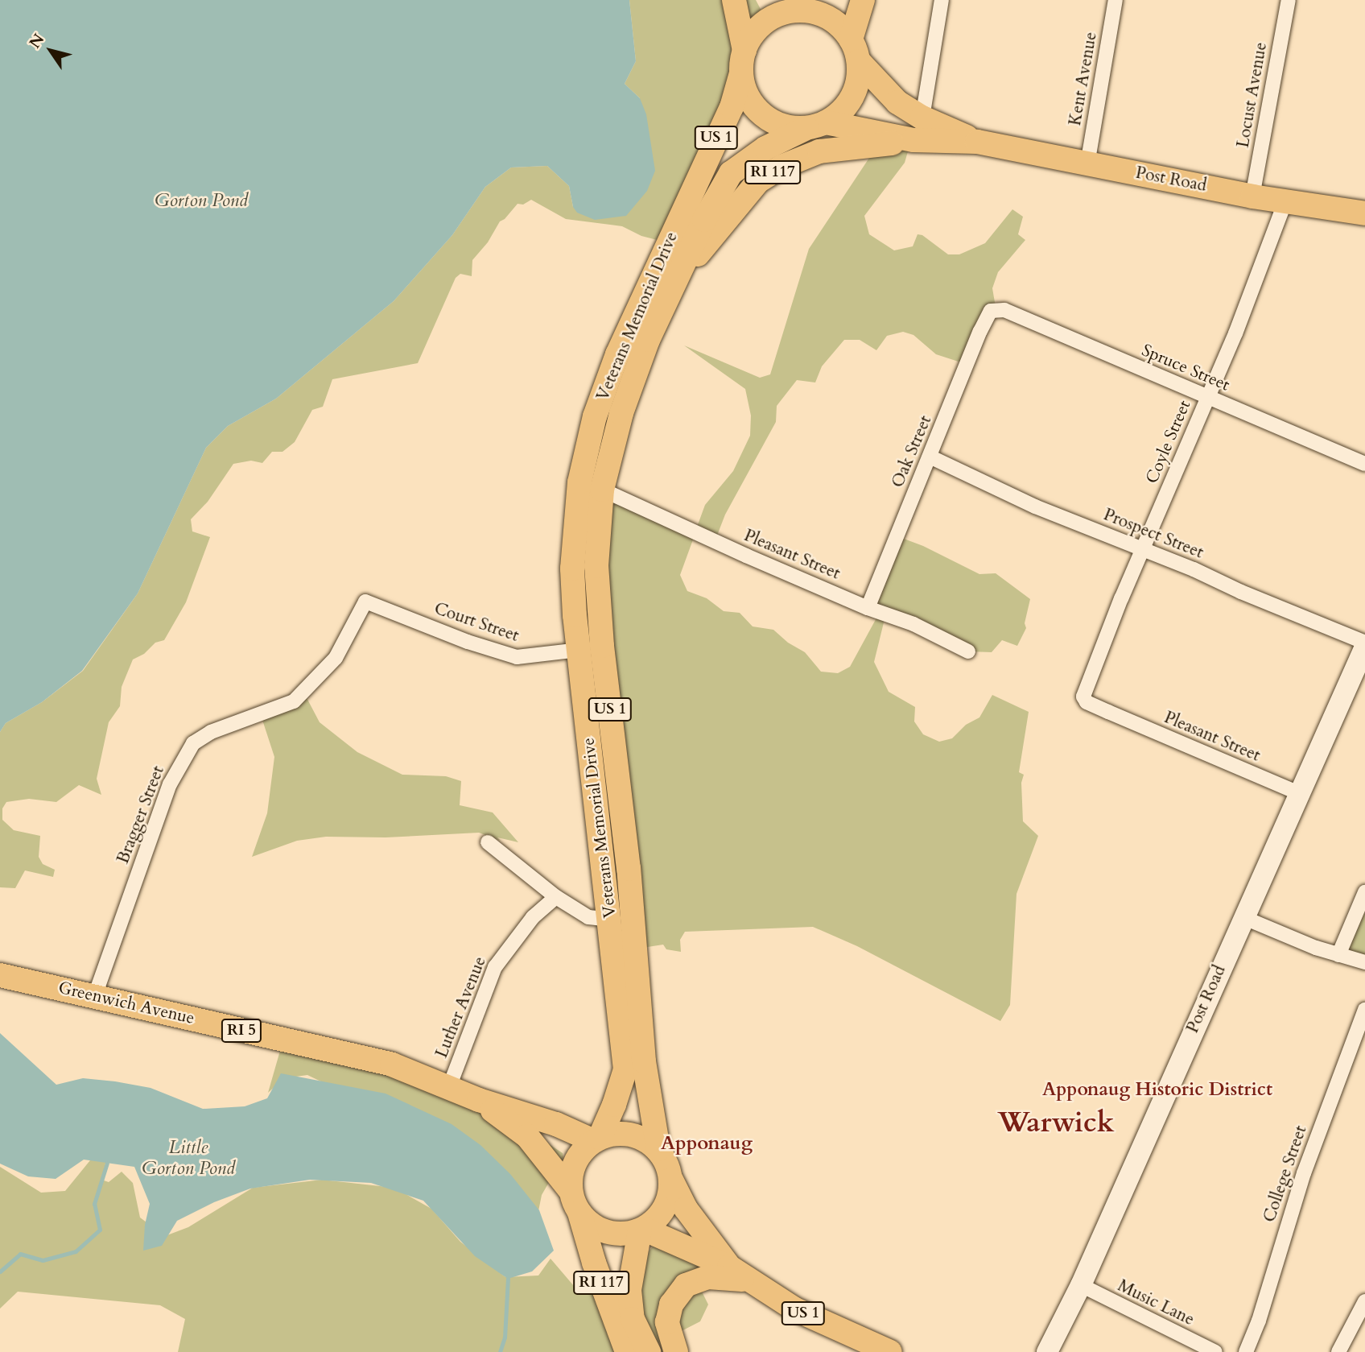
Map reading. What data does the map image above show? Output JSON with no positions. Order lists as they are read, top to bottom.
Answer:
{
  "streets": {
    "main road": [
      "US 1",
      "RI 117",
      "Post Road",
      "Veterans Memorial Drive",
      "Greenwich Avenue",
      "RI 5"
    ],
    "street": [
      "Kent Avenue",
      "Locust Avenue",
      "Spruce Street",
      "Coyle Street",
      "Oak Street",
      "Prospect Street",
      "Pleasant Street",
      "Court Street",
      "Bragger Street",
      "Luther Avenue",
      "College Street",
      "Music Lane"
    ]
  },
  "crossings": [
    ["Kent Avenue", "Post Road"],
    ["Locust Avenue", "Post Road"],
    ["US 1", "RI 117"],
    ["US 1", "Veterans Memorial Drive"],
    ["US 1", "Greenwich Avenue"],
    ["RI 117", "Post Road"],
    ["RI 117", "Veterans Memorial Drive"],
    ["RI 117", "Greenwich Avenue"],
    ["Post Road", "Coyle Street"],
    ["Post Road", "Pleasant Street"],
    ["Post Road", "Music Lane"],
    ["Veterans Memorial Drive", "Pleasant Street"],
    ["Veterans Memorial Drive", "Court Street"],
    ["Veterans Memorial Drive", "Greenwich Avenue"],
    ["Spruce Street", "Coyle Street"],
    ["Spruce Street", "Oak Street"],
    ["Coyle Street", "Prospect Street"],
    ["Coyle Street", "Pleasant Street"],
    ["Oak Street", "Prospect Street"],
    ["Oak Street", "Pleasant Street"],
    ["Court Street", "Bragger Street"],
    ["Bragger Street", "Greenwich Avenue"],
    ["Greenwich Avenue", "Luther Avenue"]
  ],
  "districts": ["Apponaug Historic District", "Warwick", "Apponaug"],
  "water": ["Gorton Pond", "Little Gorton Pond"],
  "north": "top left"
}
